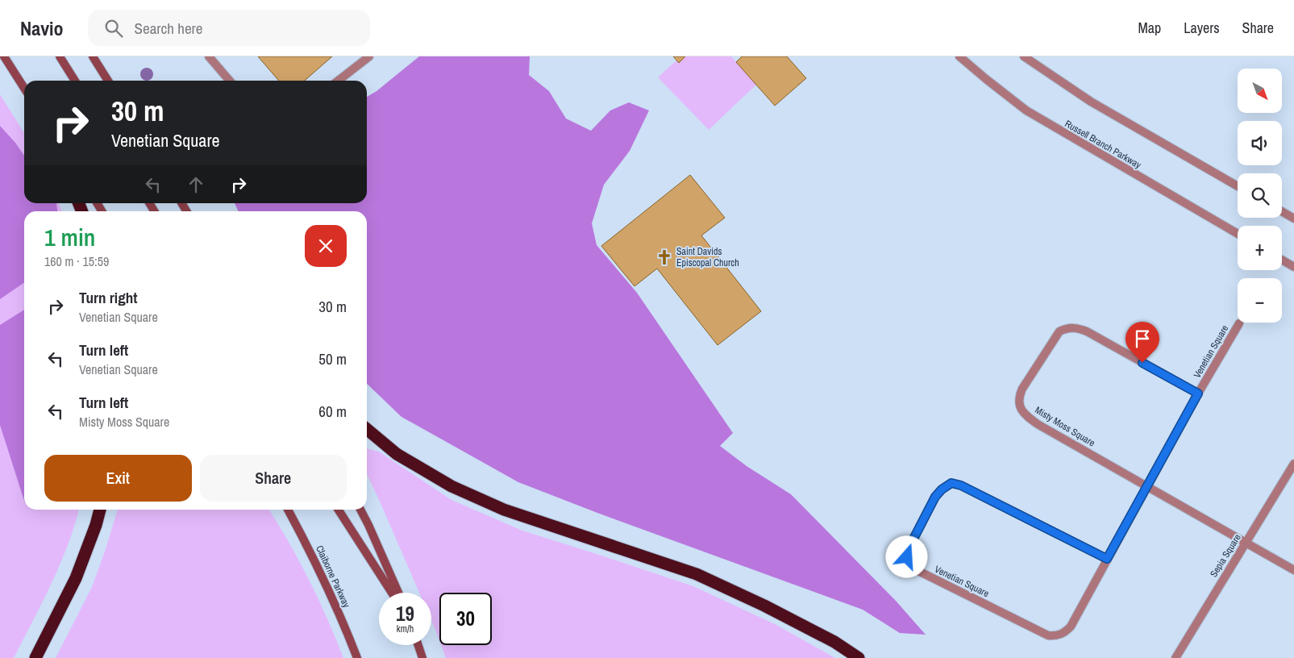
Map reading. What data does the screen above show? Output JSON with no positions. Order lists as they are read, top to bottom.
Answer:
{
  "streets": {
    "main road": ["Claiborne Parkway"],
    "street": [
      "Russell Branch Parkway",
      "Venetian Square",
      "Misty Moss Square",
      "Sepia Square"
    ]
  },
  "crossings": [
    ["Venetian Square", "Misty Moss Square"],
    ["Misty Moss Square", "Sepia Square"]
  ],
  "places": {
    "church": ["Saint Davids Episcopal Church"]
  },
  "north": "bottom right",
  "page": {
    "header": "Navio",
    "search": "Search here",
    "nav": ["Map", "Layers", "Share"],
    "map_buttons": ["+", "−"],
    "turn": ["30 m", "Venetian Square"],
    "heading": ["1 min", "160 m · 15:59"],
    "list": [
      {
        "name": "Turn right",
        "note": "Venetian Square",
        "value": "30 m"
      },
      {
        "name": "Turn left",
        "note": "Venetian Square",
        "value": "50 m"
      },
      {
        "name": "Turn left",
        "note": "Misty Moss Square",
        "value": "60 m"
      }
    ],
    "buttons": ["Exit", "Share"],
    "speed": "19 km/h",
    "limit": "30"
  }
}
